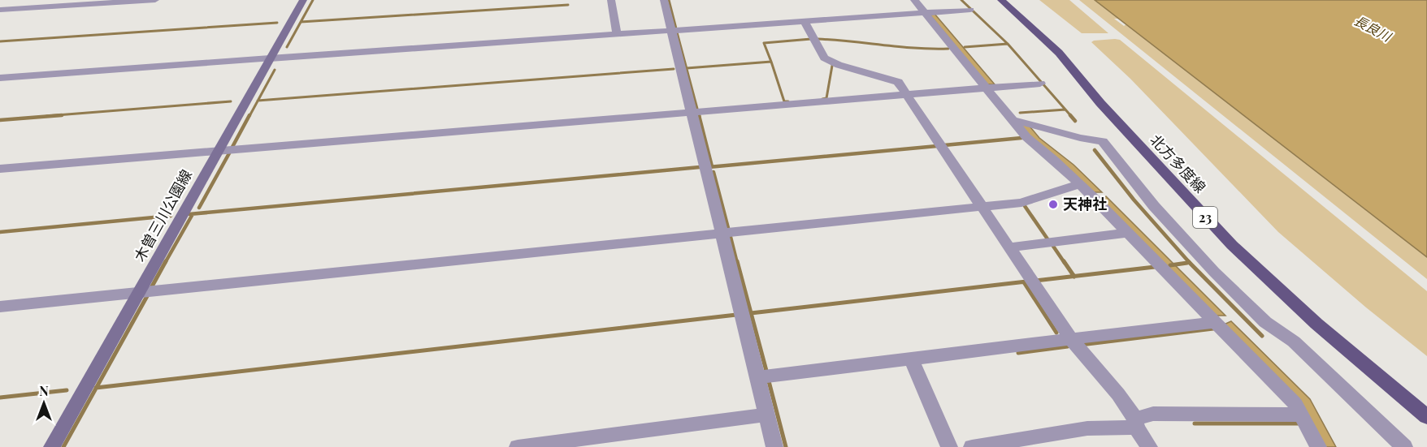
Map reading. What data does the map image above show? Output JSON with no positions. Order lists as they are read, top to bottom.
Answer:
{
  "streets": {
    "main road": ["北方多度線", "木曽三川公園線", "23"]
  },
  "water": ["長良川"],
  "places": ["天神社"],
  "north": "top"
}
